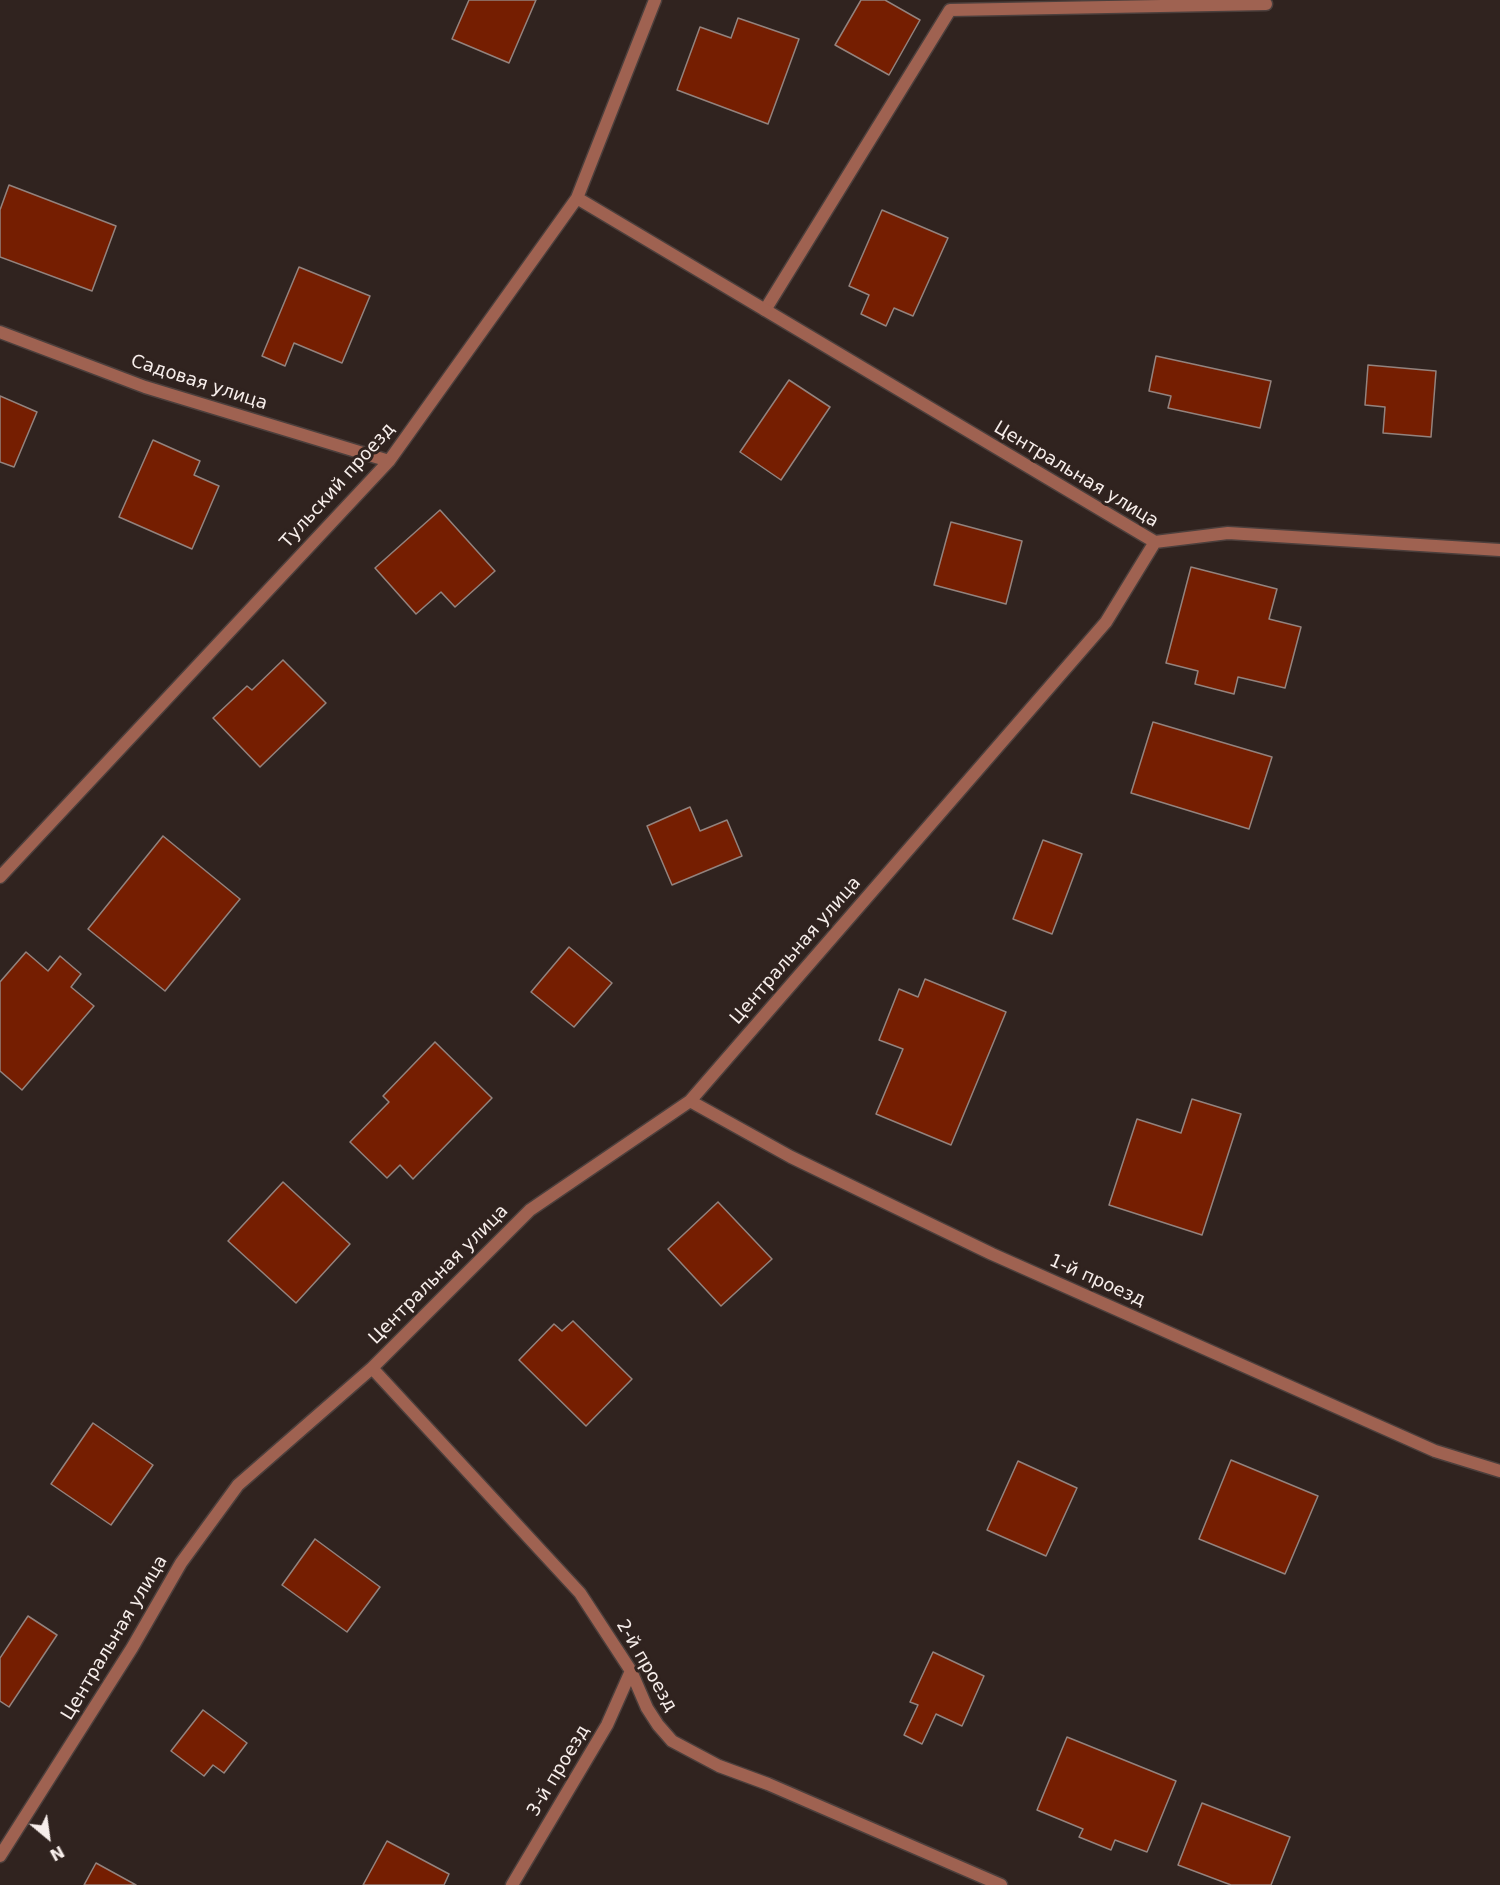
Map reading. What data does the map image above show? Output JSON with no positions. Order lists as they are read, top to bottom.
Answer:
{
  "streets": {
    "street": [
      "Садовая улица",
      "Центральная улица",
      "Тульский проезд",
      "1-й проезд",
      "2-й проезд",
      "3-й проезд"
    ]
  },
  "crossings": [
    ["Садовая улица", "Тульский проезд"],
    ["Центральная улица", "Тульский проезд"],
    ["Центральная улица", "1-й проезд"],
    ["Центральная улица", "2-й проезд"],
    ["2-й проезд", "3-й проезд"]
  ],
  "north": "bottom right"
}
